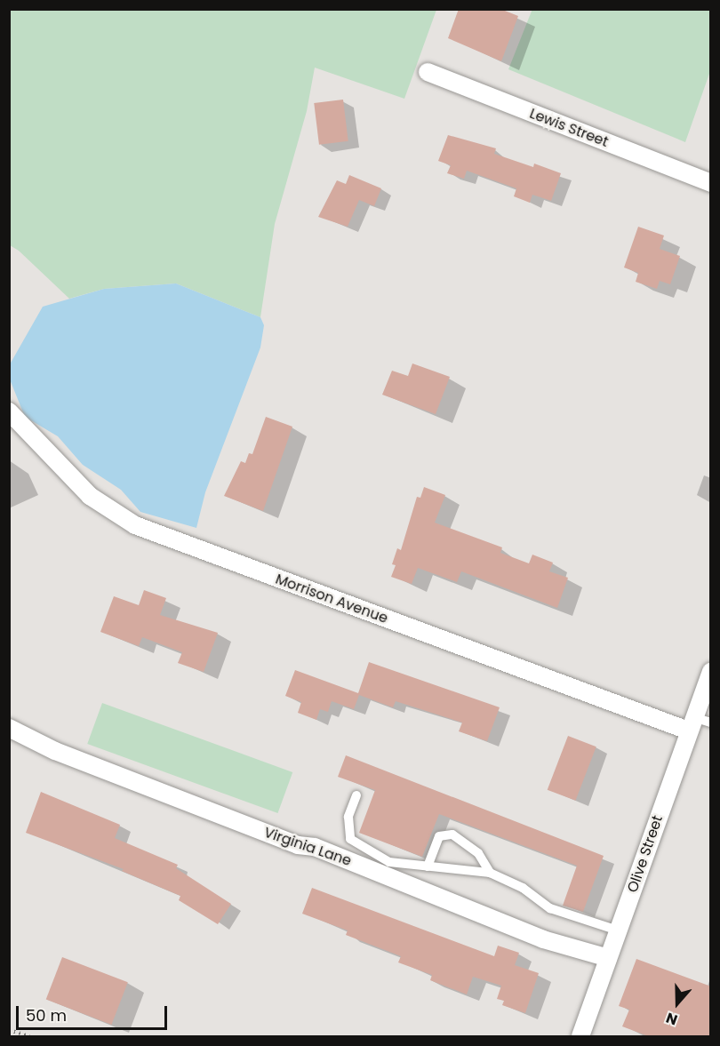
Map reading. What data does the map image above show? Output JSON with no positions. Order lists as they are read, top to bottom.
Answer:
{
  "streets": {
    "street": [
      "Lewis Street",
      "Morrison Avenue",
      "Virginia Lane",
      "Olive Street"
    ]
  },
  "crossings": [
    ["Morrison Avenue", "Olive Street"],
    ["Virginia Lane", "Olive Street"]
  ],
  "scale_bar": "50 m",
  "north": "bottom"
}
